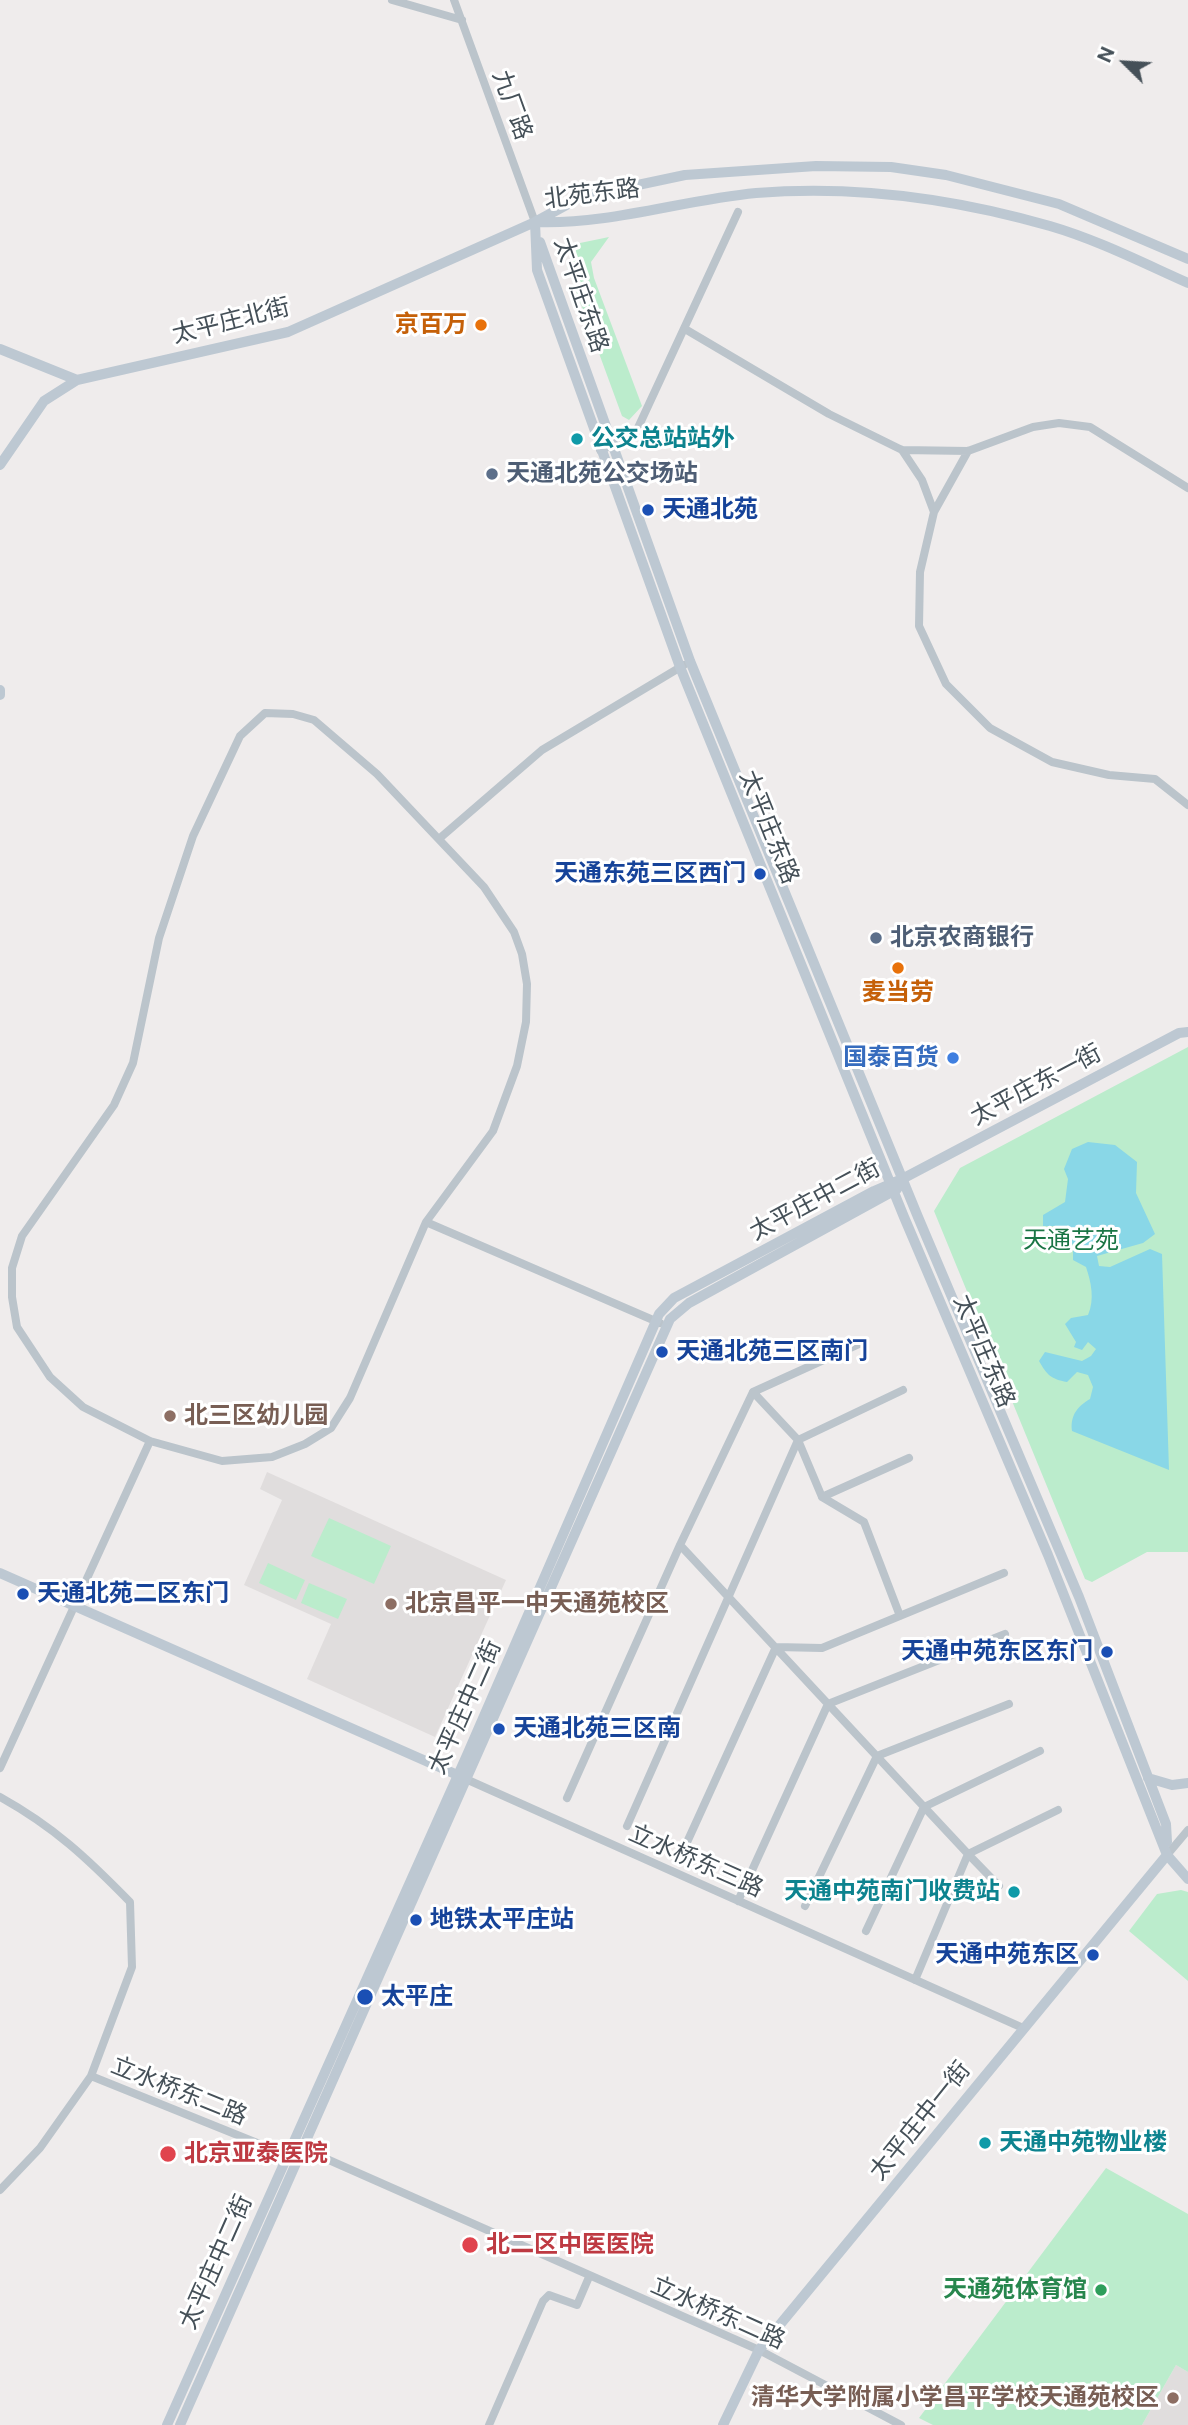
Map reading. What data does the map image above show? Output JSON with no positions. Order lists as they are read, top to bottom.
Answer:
{
  "streets": {
    "main road": [
      "北苑东路",
      "太平庄东路",
      "太平庄北街",
      "太平庄东一街",
      "太平庄中二街",
      "太平庄中一街"
    ],
    "street": ["九厂路", "立水桥东三路", "立水桥东二路"]
  },
  "crossings": [
    ["九厂路", "北苑东路"],
    ["九厂路", "太平庄东路"],
    ["九厂路", "太平庄北街"],
    ["北苑东路", "太平庄东路"],
    ["北苑东路", "太平庄北街"],
    ["太平庄东路", "太平庄北街"],
    ["太平庄东路", "太平庄东一街"],
    ["太平庄东路", "太平庄中二街"],
    ["太平庄东路", "太平庄中一街"],
    ["太平庄东一街", "太平庄中二街"],
    ["太平庄中二街", "立水桥东三路"],
    ["太平庄中二街", "立水桥东二路"],
    ["立水桥东三路", "太平庄中一街"],
    ["立水桥东二路", "太平庄中一街"]
  ],
  "parks": ["天通艺苑"],
  "places": [
    "京百万",
    "公交总站站外",
    "天通北苑公交场站",
    "天通北苑",
    "天通东苑三区西门",
    "北京农商银行",
    "麦当劳",
    "国泰百货",
    "天通北苑三区南门",
    "北三区幼儿园",
    "天通北苑二区东门",
    "北京昌平一中天通苑校区",
    "天通中苑东区东门",
    "天通北苑三区南",
    "天通中苑南门收费站",
    "地铁太平庄站",
    "天通中苑东区",
    "太平庄",
    "天通中苑物业楼",
    "北京亚泰医院",
    "北二区中医医院",
    "天通苑体育馆",
    "清华大学附属小学昌平学校天通苑校区"
  ],
  "north": "top left"
}
